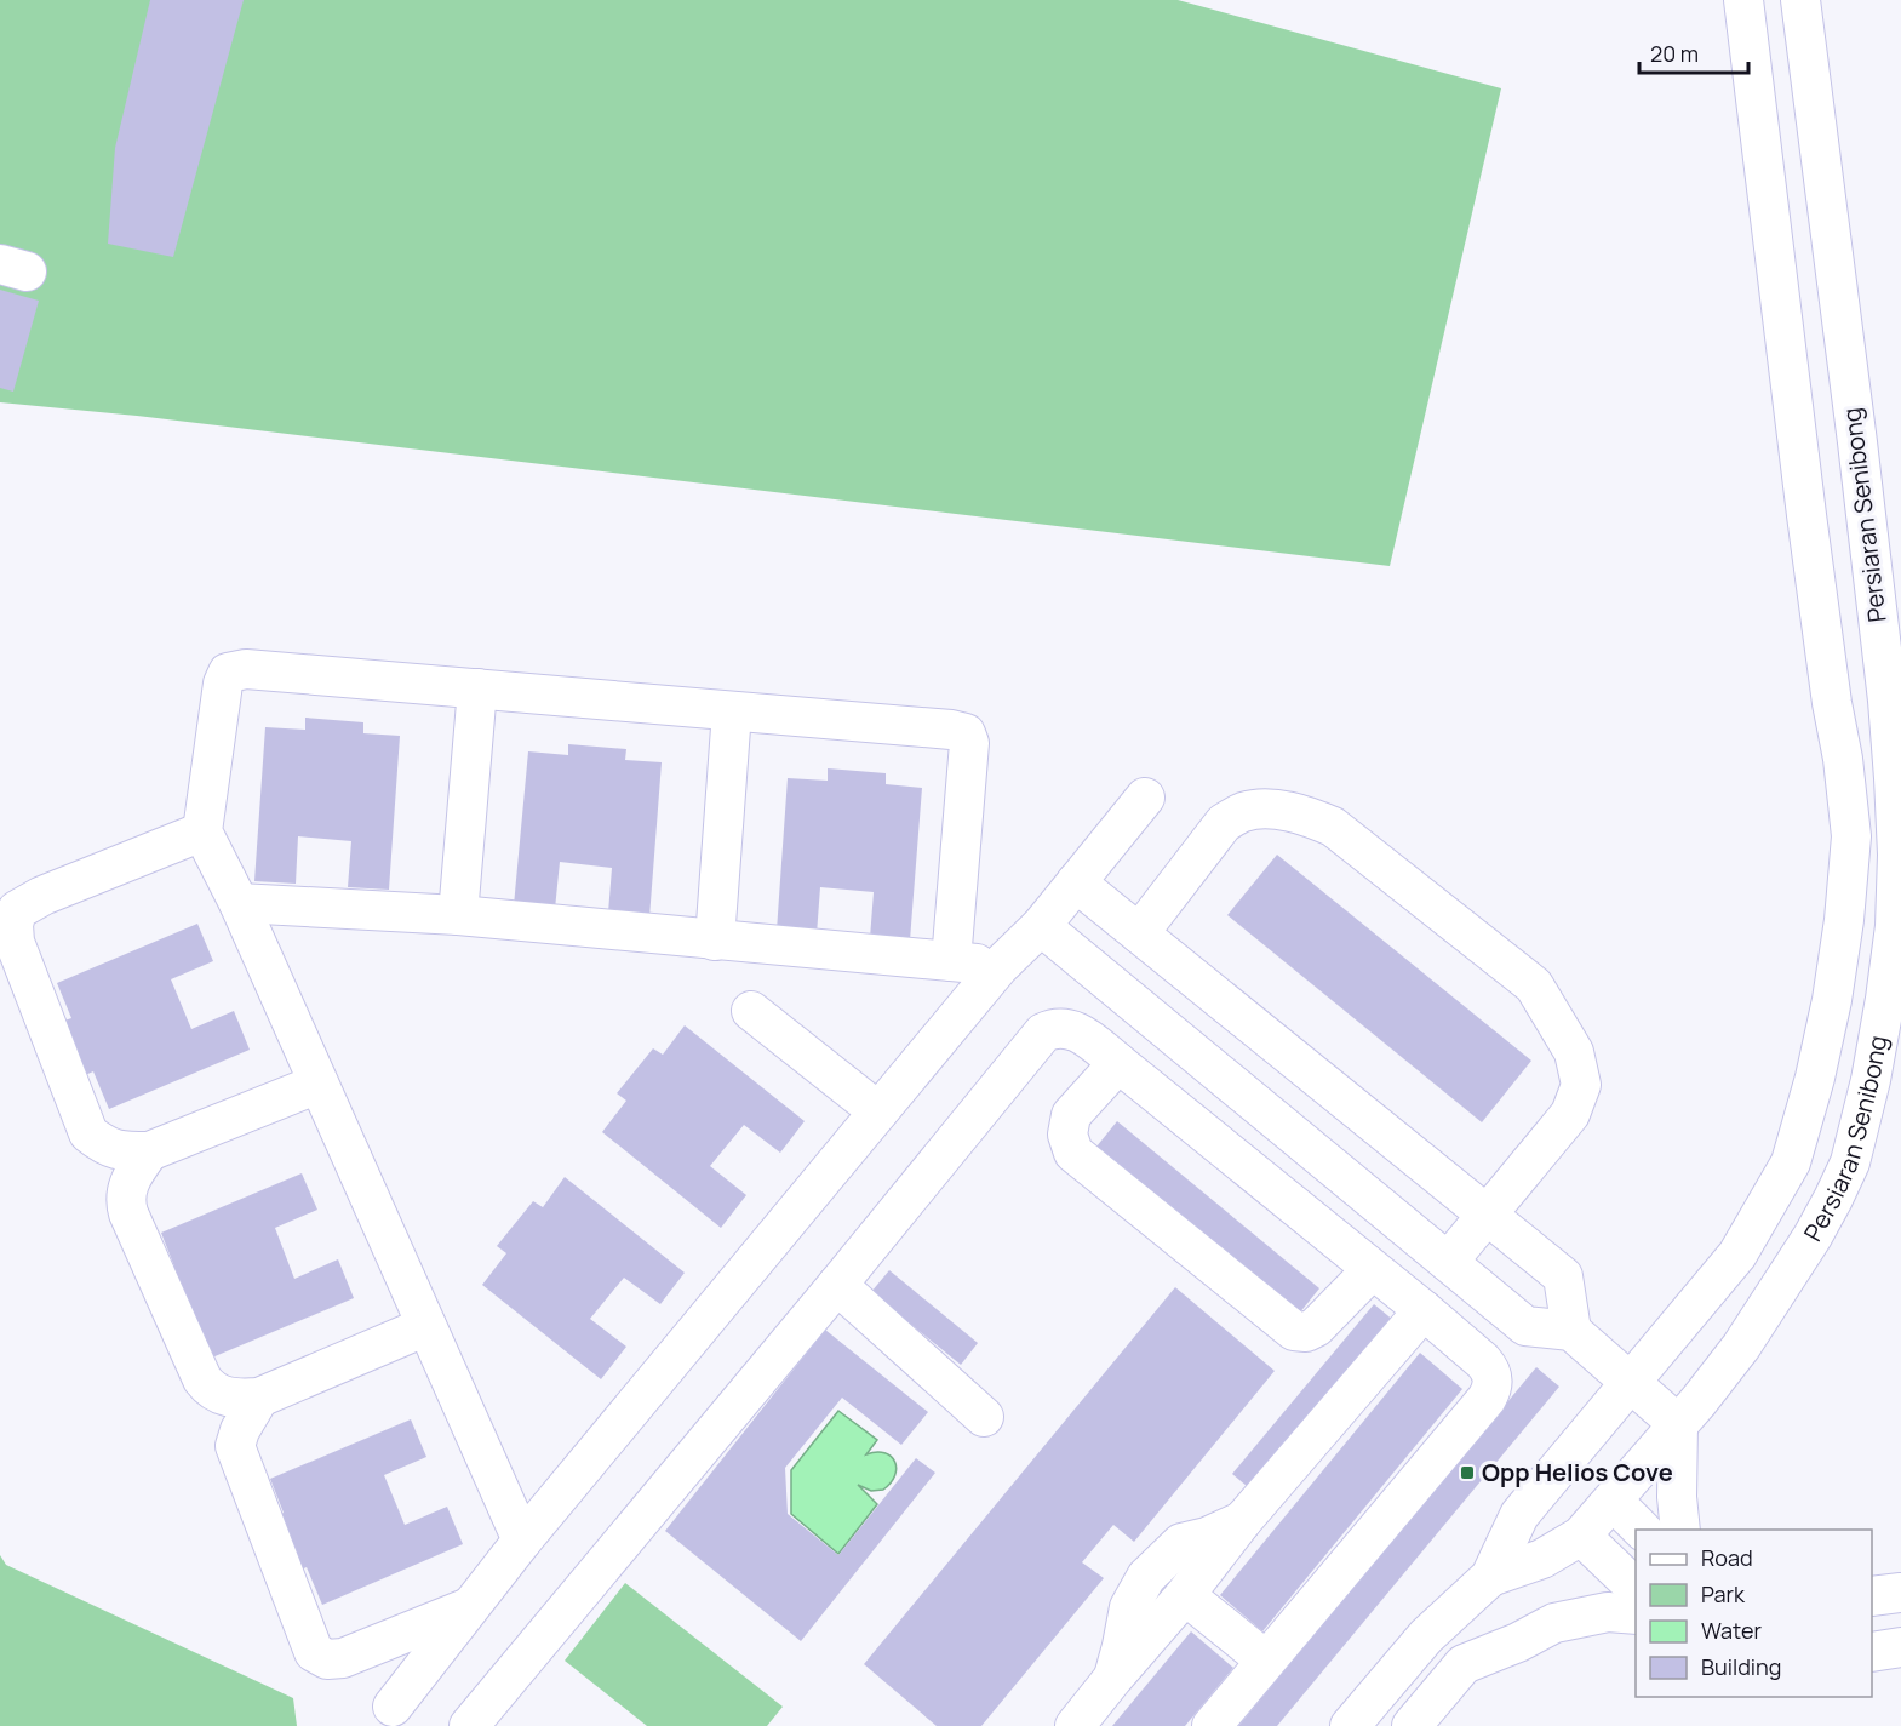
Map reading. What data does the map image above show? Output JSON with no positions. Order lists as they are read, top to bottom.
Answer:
{
  "streets": {
    "street": ["Persiaran Senibong"]
  },
  "places": {
    "transit": ["Opp Helios Cove"]
  },
  "legend": [
    "Road",
    "Park",
    "Water",
    "Building"
  ],
  "scale_bar": "20 m"
}
